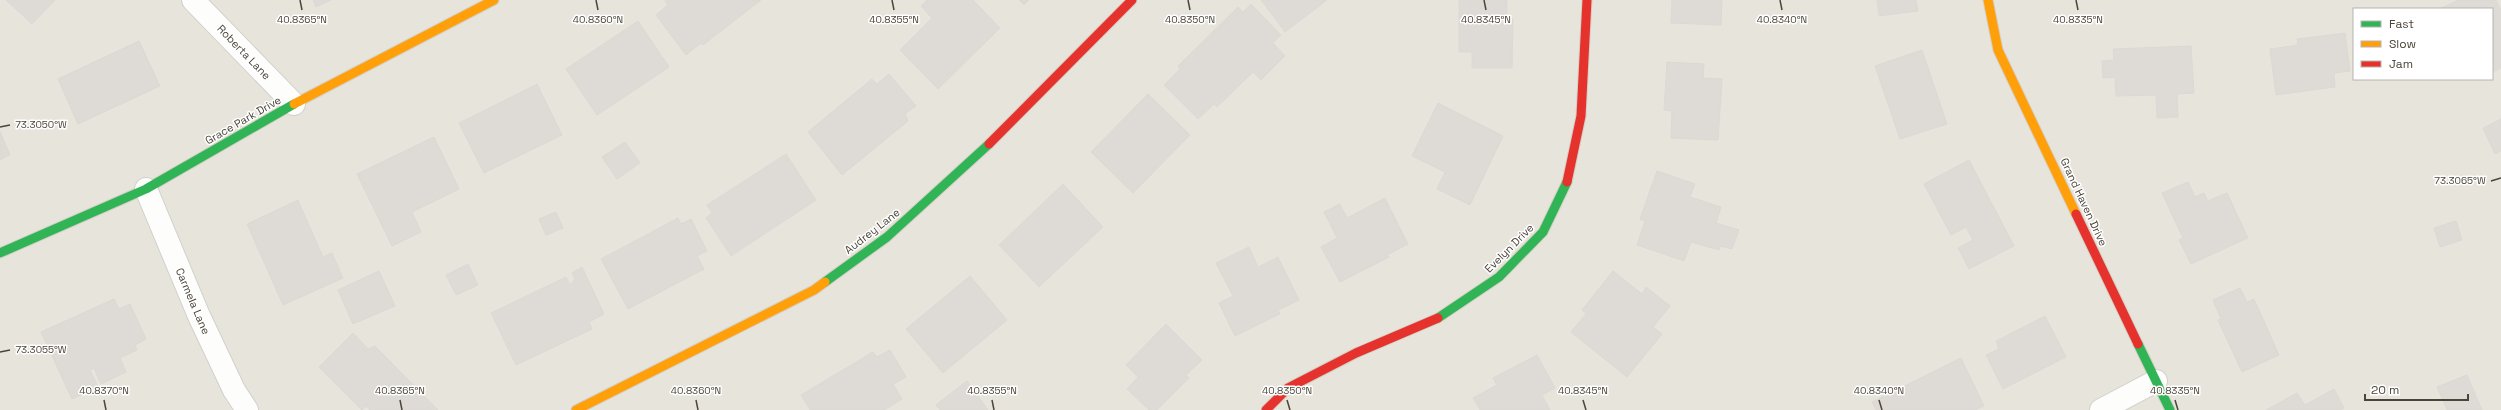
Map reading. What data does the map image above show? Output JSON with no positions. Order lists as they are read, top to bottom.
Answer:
{
  "streets": {
    "street": [
      "Roberta Lane",
      "Grace Park Drive",
      "Grand Haven Drive",
      "Audrey Lane",
      "Evelyn Drive",
      "Carmela Lane"
    ]
  },
  "crossings": [
    ["Roberta Lane", "Grace Park Drive"],
    ["Grace Park Drive", "Carmela Lane"]
  ],
  "legend": ["Fast", "Slow", "Jam"],
  "scale_bar": "20 m",
  "coordinates": [
    "40.8350°N",
    "40.8345°N",
    "40.8340°N",
    "40.8335°N",
    "40.8365°N",
    "40.8360°N",
    "40.8355°N",
    "73.3050°W",
    "73.3065°W",
    "73.3055°W",
    "40.8370°N"
  ]
}
